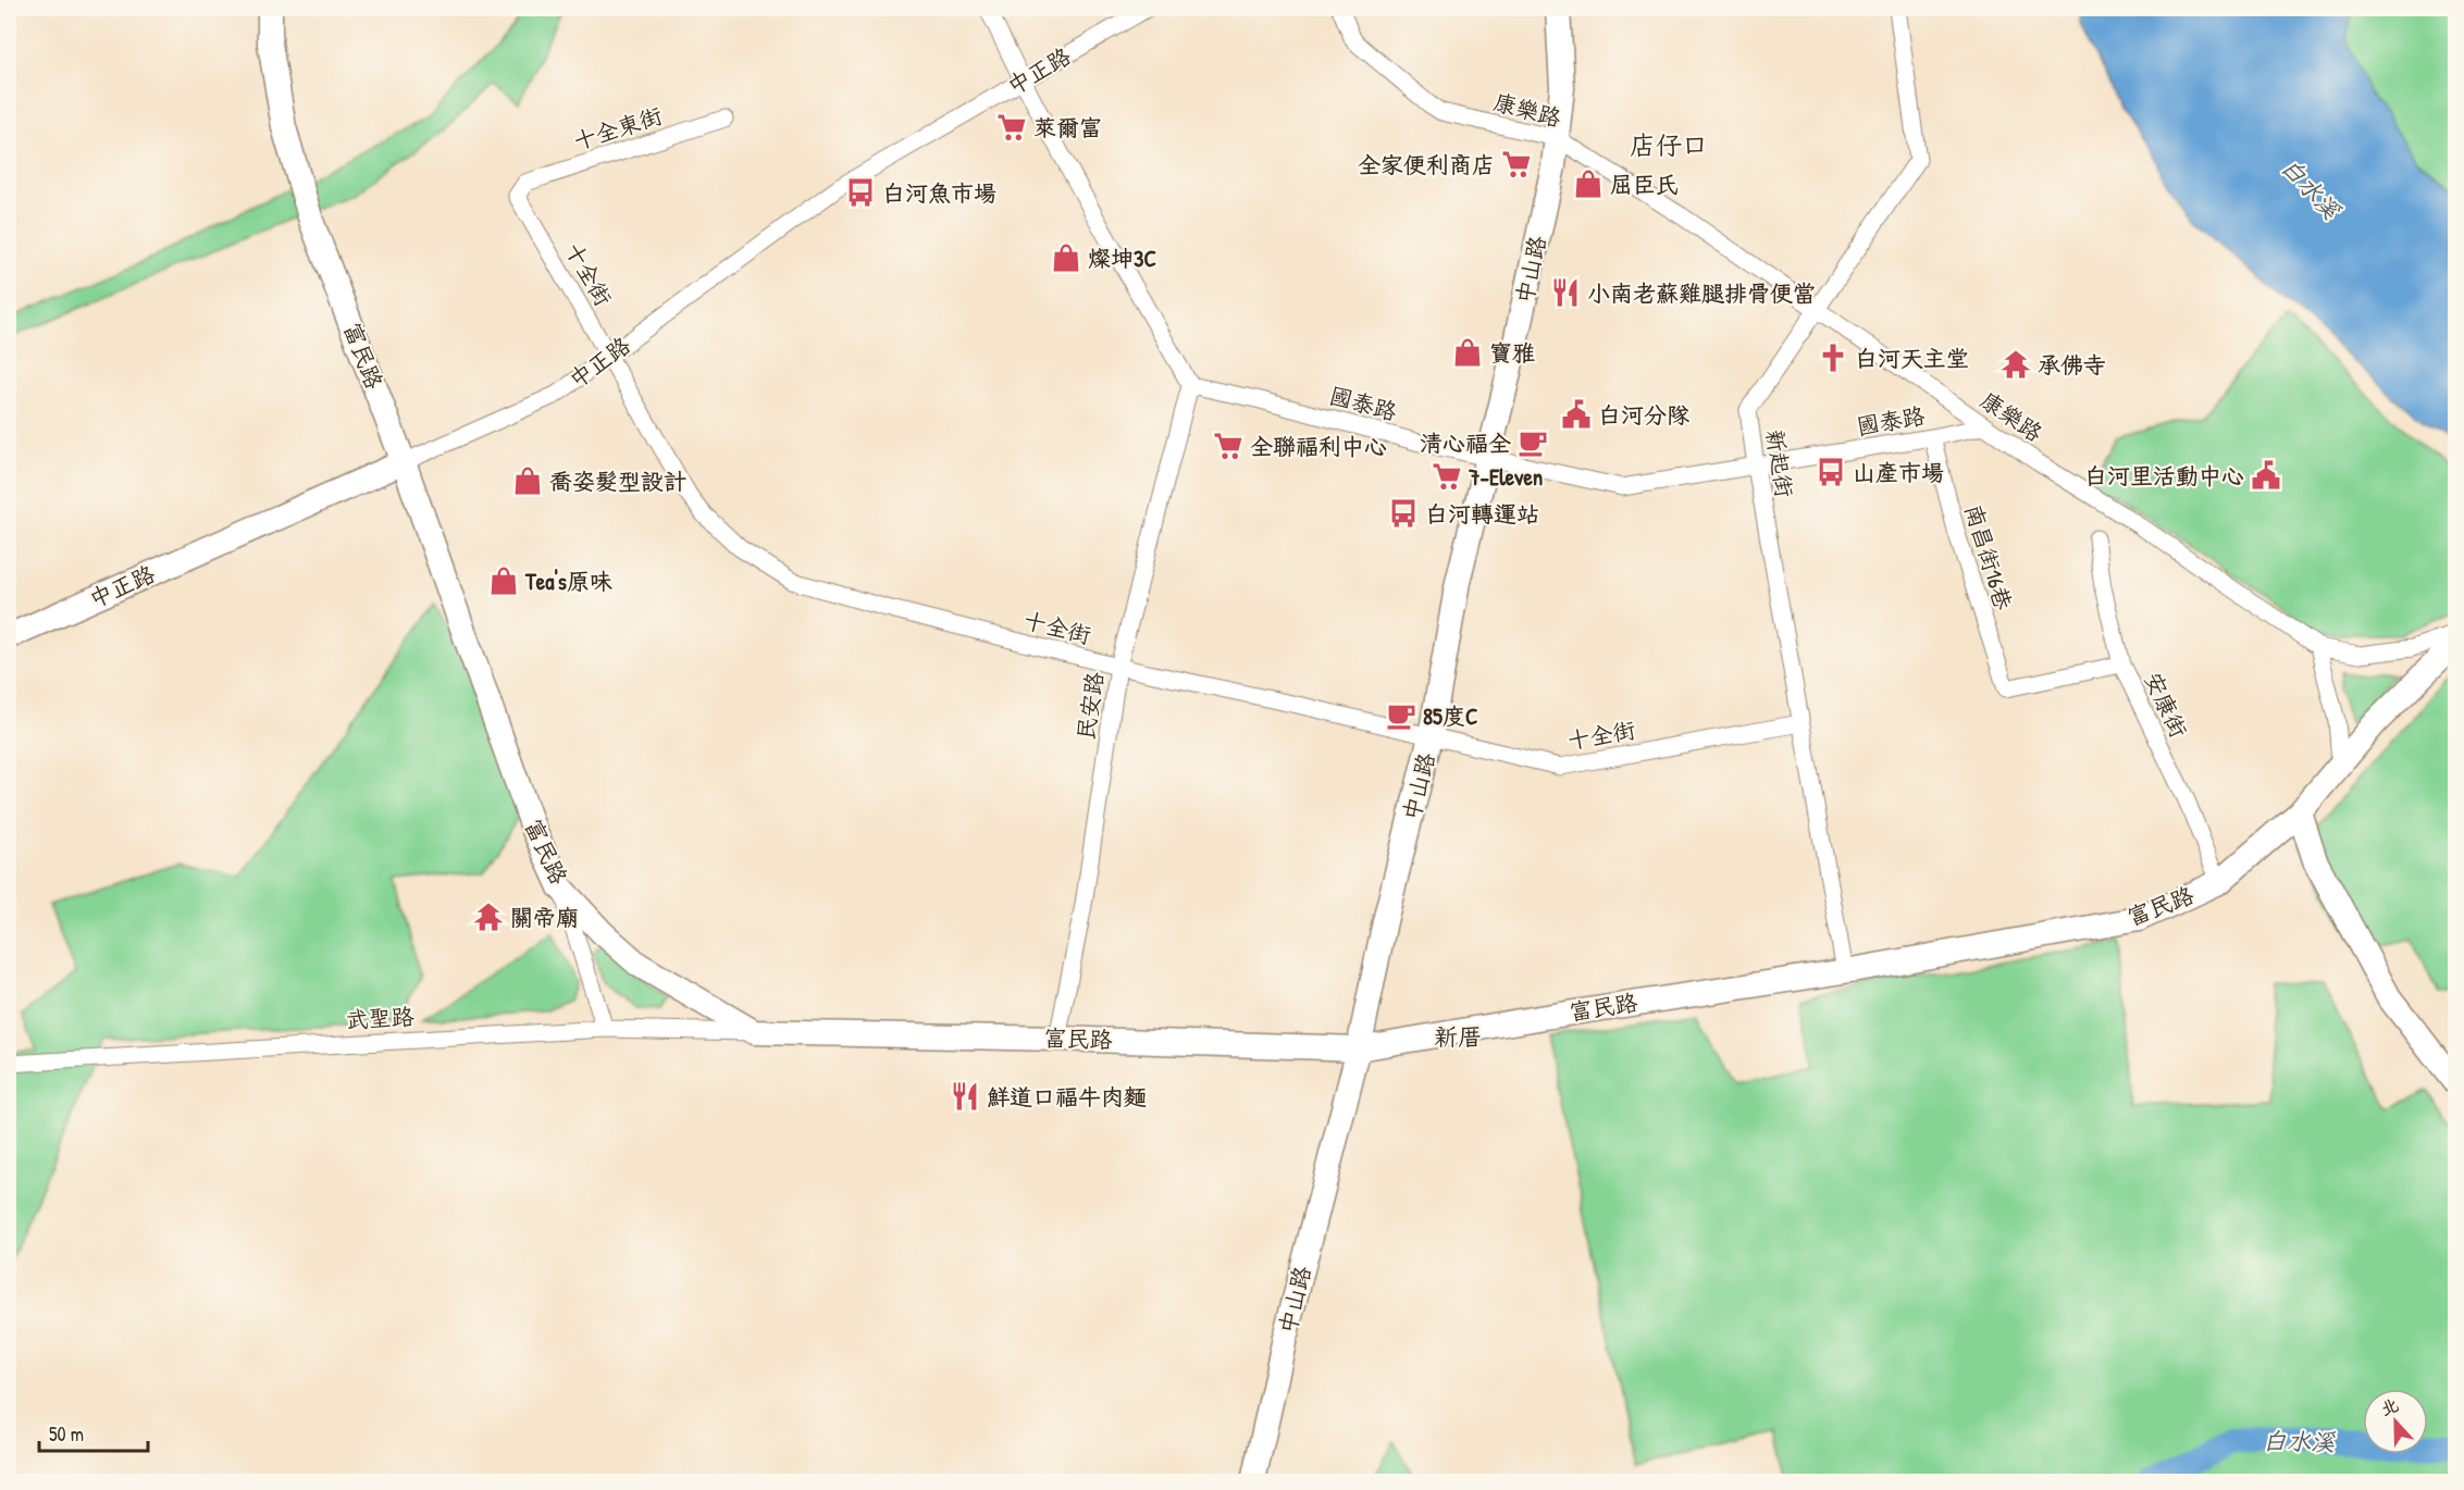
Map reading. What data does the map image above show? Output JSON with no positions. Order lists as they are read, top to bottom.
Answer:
{
  "streets": {
    "main road": ["中正路", "中山路", "富民路"],
    "street": [
      "康樂路",
      "十全東街",
      "十全街",
      "國泰路",
      "新起街",
      "南昌街16巷",
      "安康街",
      "民安路",
      "武聖路"
    ]
  },
  "crossings": [
    ["中正路", "十全街"],
    ["中正路", "富民路"],
    ["康樂路", "中山路"],
    ["康樂路", "國泰路"],
    ["康樂路", "新起街"],
    ["十全東街", "十全街"],
    ["中山路", "十全街"],
    ["中山路", "富民路"],
    ["中山路", "國泰路"],
    ["十全街", "新起街"],
    ["十全街", "民安路"],
    ["富民路", "新起街"],
    ["富民路", "安康街"],
    ["富民路", "民安路"],
    ["富民路", "武聖路"],
    ["國泰路", "新起街"],
    ["國泰路", "南昌街16巷"],
    ["國泰路", "民安路"],
    ["南昌街16巷", "安康街"]
  ],
  "districts": ["店仔口", "新厝"],
  "water": ["白水溪"],
  "places": {
    "supermarket": [
      "萊爾富",
      "全家便利商店",
      "全聯福利中心",
      "7-Eleven"
    ],
    "shop": [
      "屈臣氏",
      "燦坤3C",
      "寶雅",
      "喬姿髮型設計",
      "Tea's原味"
    ],
    "bus stop": ["白河魚市場", "山產市場", "白河轉運站"],
    "restaurant": ["小南老蘇雞腿排骨便當", "鮮道口福牛肉麵"],
    "church": ["白河天主堂"],
    "temple": ["承佛寺", "關帝廟"],
    "public building": ["白河分隊", "白河里活動中心"],
    "cafe": ["清心福全", "85度C"]
  },
  "scale_bar": "50 m",
  "north": "top"
}
